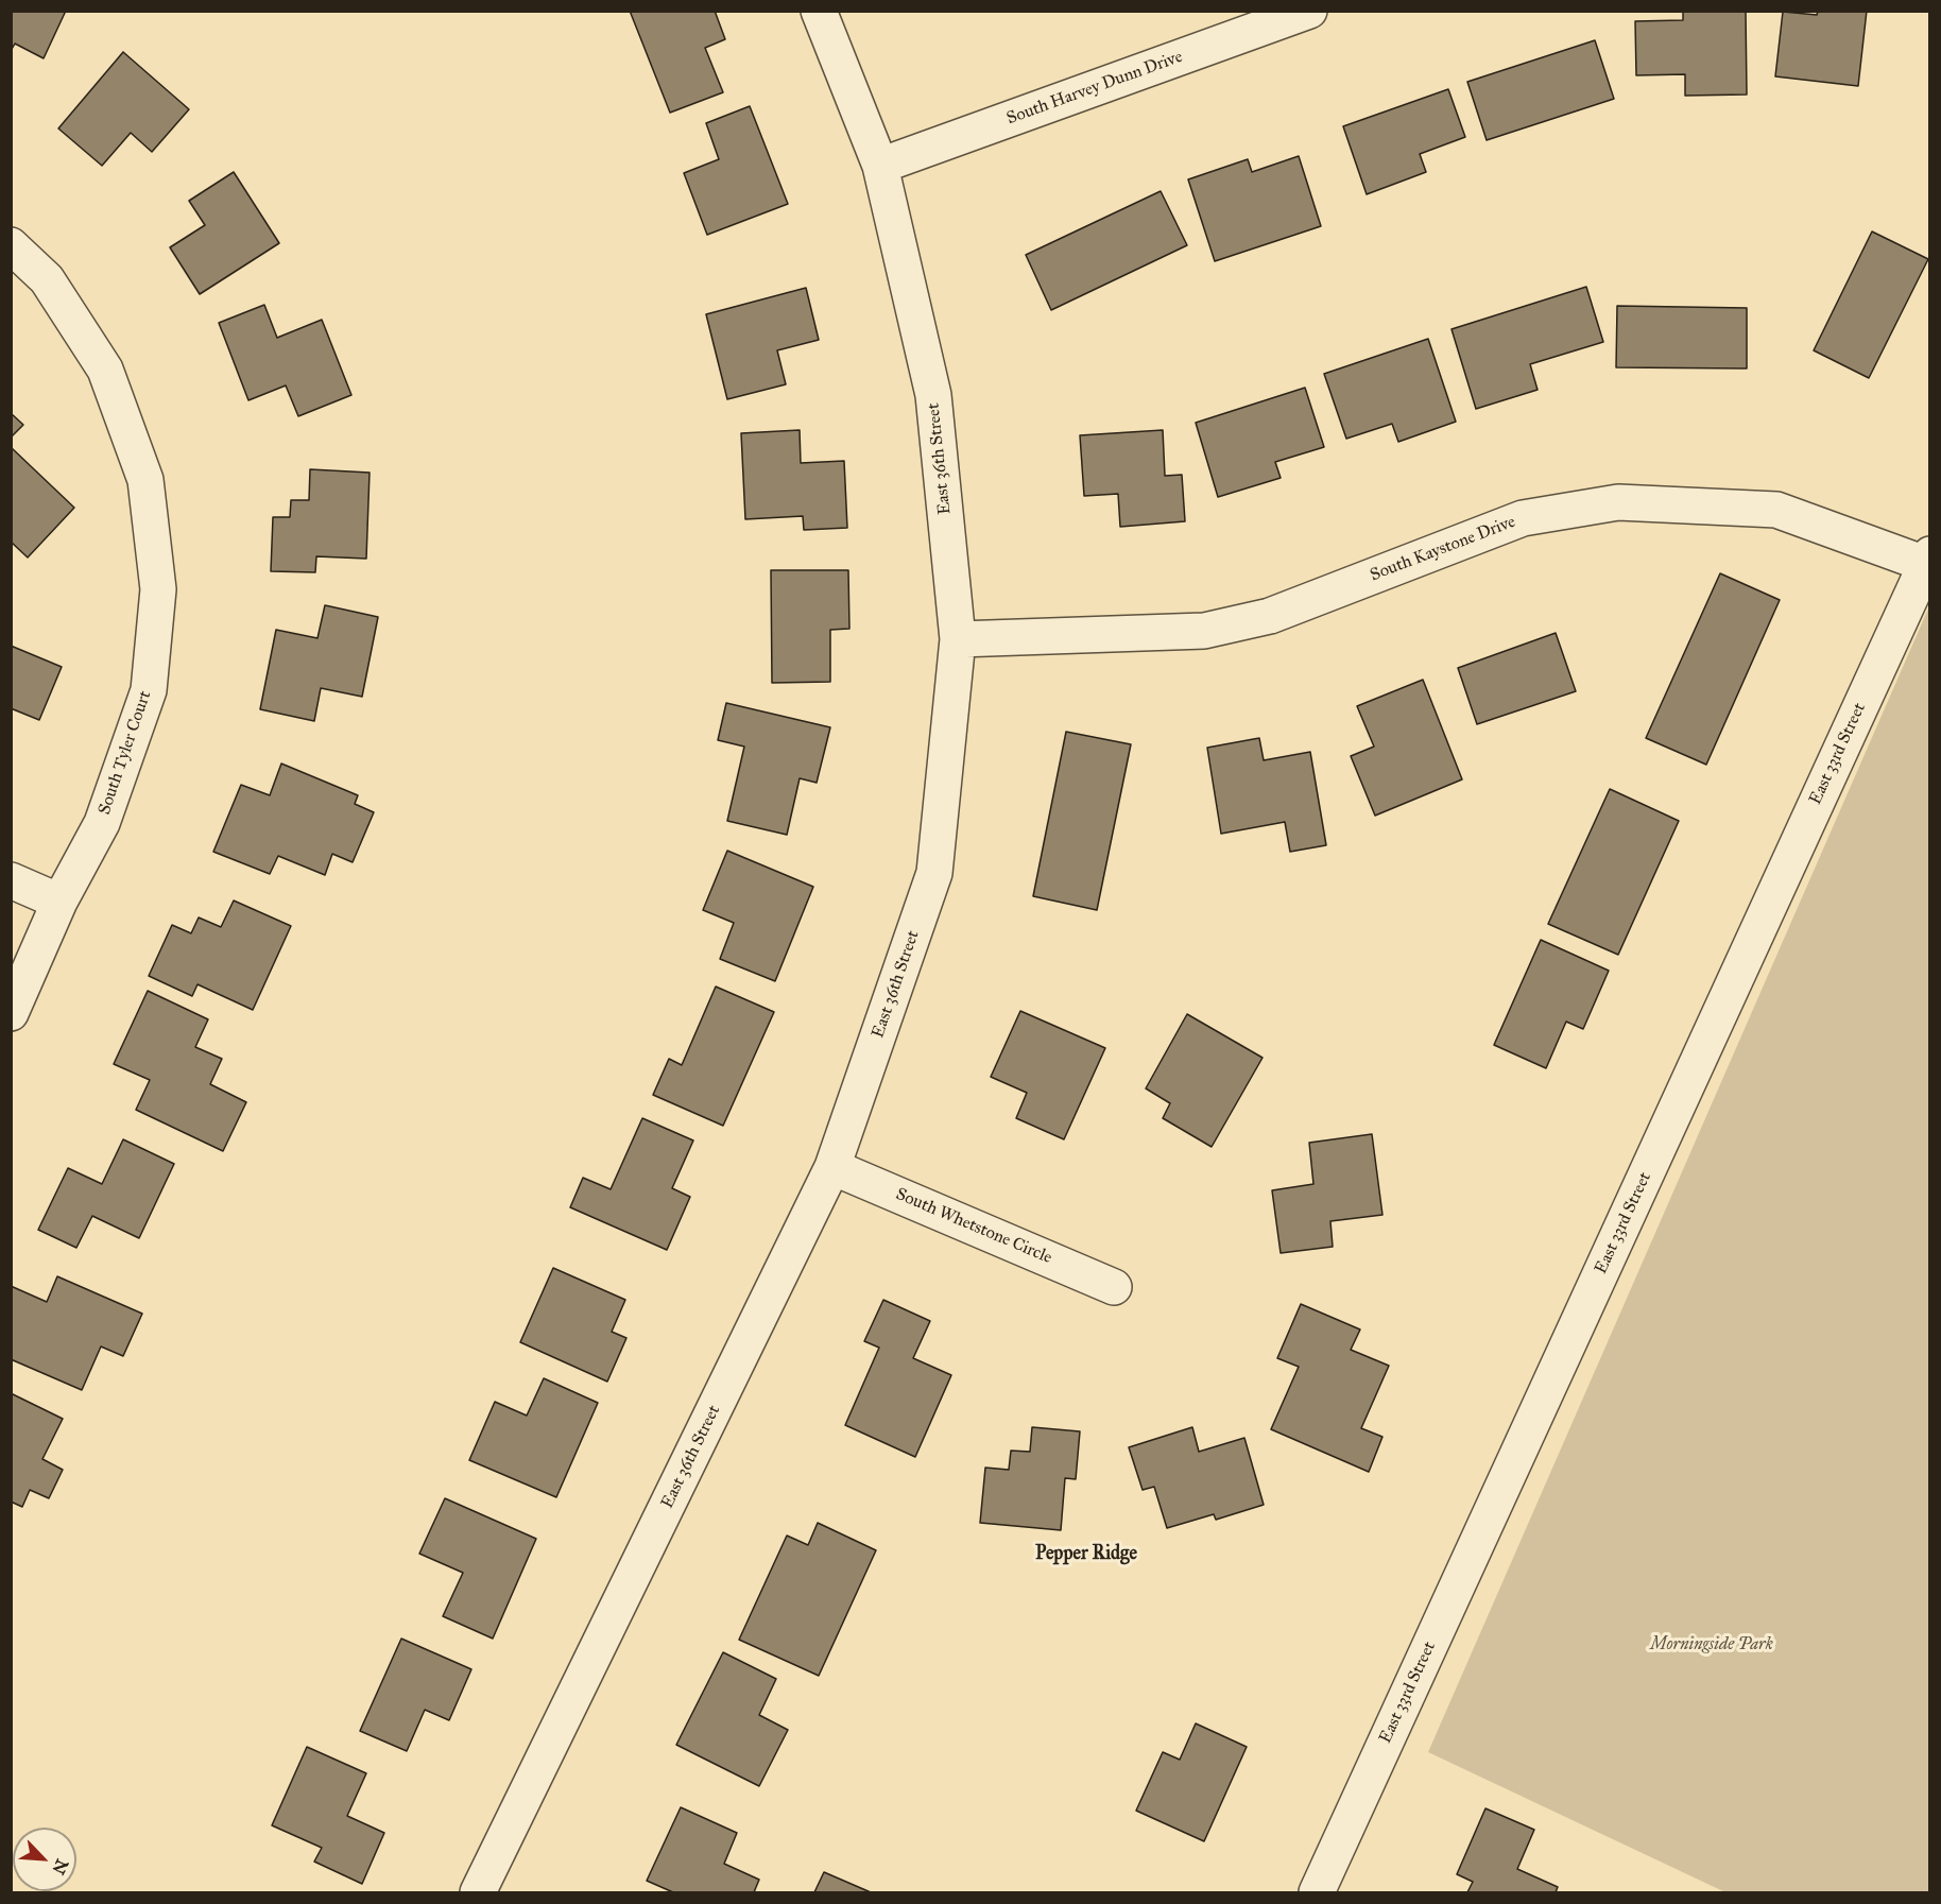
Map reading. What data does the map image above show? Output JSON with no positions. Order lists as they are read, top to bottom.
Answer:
{
  "streets": {
    "street": [
      "South Harvey Dunn Drive",
      "East 36th Street",
      "South Kaystone Drive",
      "South Tyler Court",
      "East 33rd Street",
      "South Whetstone Circle"
    ]
  },
  "crossings": [
    ["South Harvey Dunn Drive", "East 36th Street"],
    ["East 36th Street", "South Kaystone Drive"],
    ["East 36th Street", "South Whetstone Circle"],
    ["South Kaystone Drive", "East 33rd Street"]
  ],
  "districts": ["Pepper Ridge"],
  "parks": ["Morningside Park"],
  "north": "bottom right"
}
